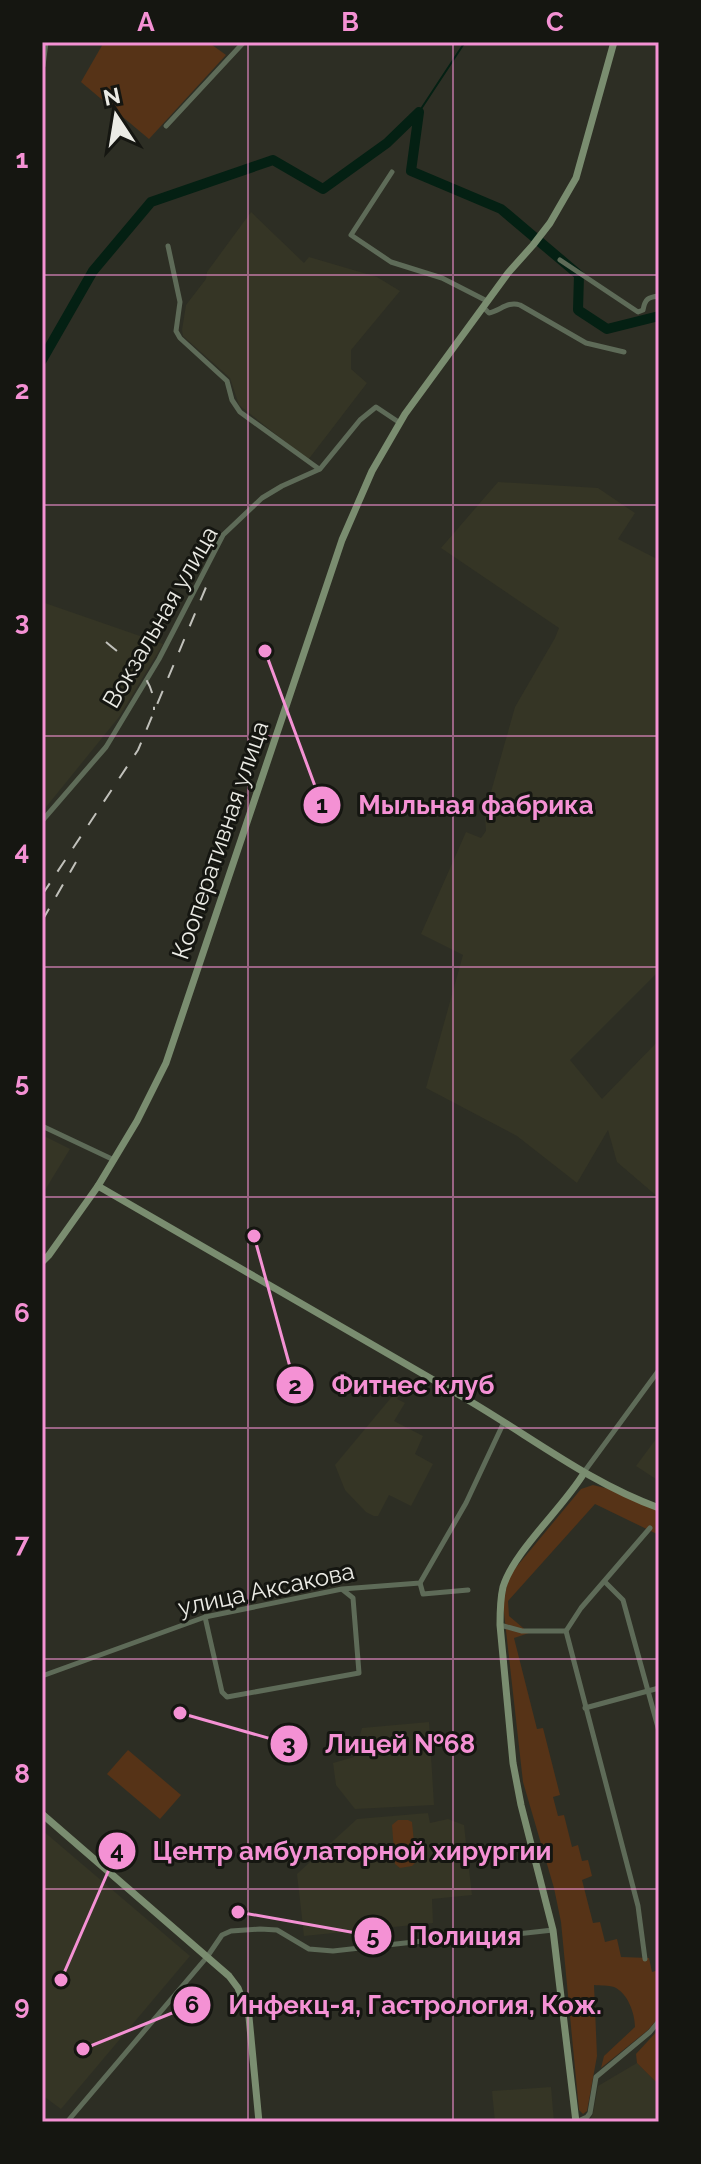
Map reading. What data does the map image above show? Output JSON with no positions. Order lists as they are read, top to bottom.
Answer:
{
  "streets": {
    "main road": ["Кооперативная улица"],
    "street": ["Вокзальная улица", "улица Аксакова"]
  },
  "crossings": [
    ["Вокзальная улица", "Кооперативная улица"]
  ],
  "places": [
    "Мыльная фабрика",
    "Фитнес клуб",
    "Лицей №68",
    "Полиция",
    "Центр амбулаторной хирургии",
    "Инфекц-я, Гастрология, Кож."
  ],
  "north": "top",
  "grid": {
    "columns": ["A", "B", "C"],
    "rows": [
      "1",
      "2",
      "3",
      "4",
      "5",
      "6",
      "7",
      "8",
      "9"
    ]
  }
}
